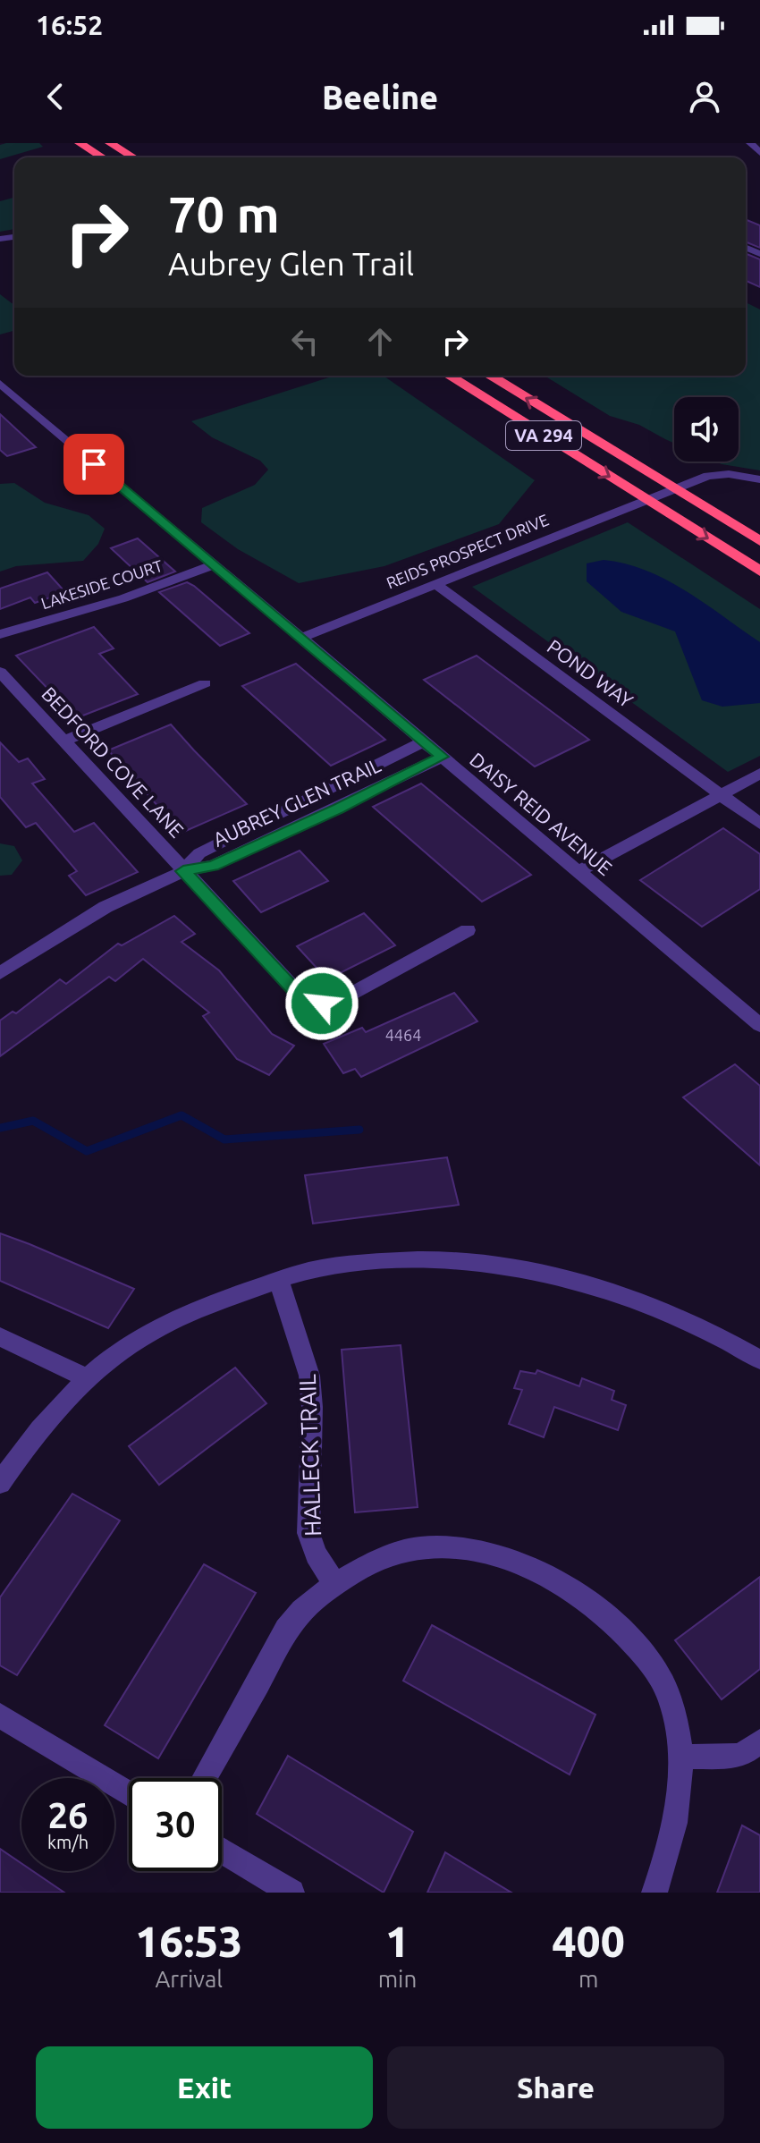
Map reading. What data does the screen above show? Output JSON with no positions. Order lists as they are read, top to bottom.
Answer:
{
  "streets": {
    "highway": ["VA 294"],
    "street": [
      "REIDS PROSPECT DRIVE",
      "LAKESIDE COURT",
      "POND WAY",
      "BEDFORD COVE LANE",
      "AUBREY GLEN TRAIL",
      "DAISY REID AVENUE",
      "HALLECK TRAIL"
    ]
  },
  "crossings": [
    ["VA 294", "REIDS PROSPECT DRIVE"],
    ["REIDS PROSPECT DRIVE", "POND WAY"],
    ["REIDS PROSPECT DRIVE", "DAISY REID AVENUE"],
    ["LAKESIDE COURT", "DAISY REID AVENUE"],
    ["BEDFORD COVE LANE", "AUBREY GLEN TRAIL"],
    ["AUBREY GLEN TRAIL", "DAISY REID AVENUE"]
  ],
  "house_numbers": ["4464"],
  "page": {
    "status": "16:52",
    "header": "Beeline",
    "turn": ["70 m", "Aubrey Glen Trail"],
    "speed": "26 km/h",
    "limit": "30",
    "eta": [
      "16:53",
      "Arrival",
      "1",
      "min",
      "400",
      "m"
    ],
    "buttons": ["Exit", "Share"]
  }
}
